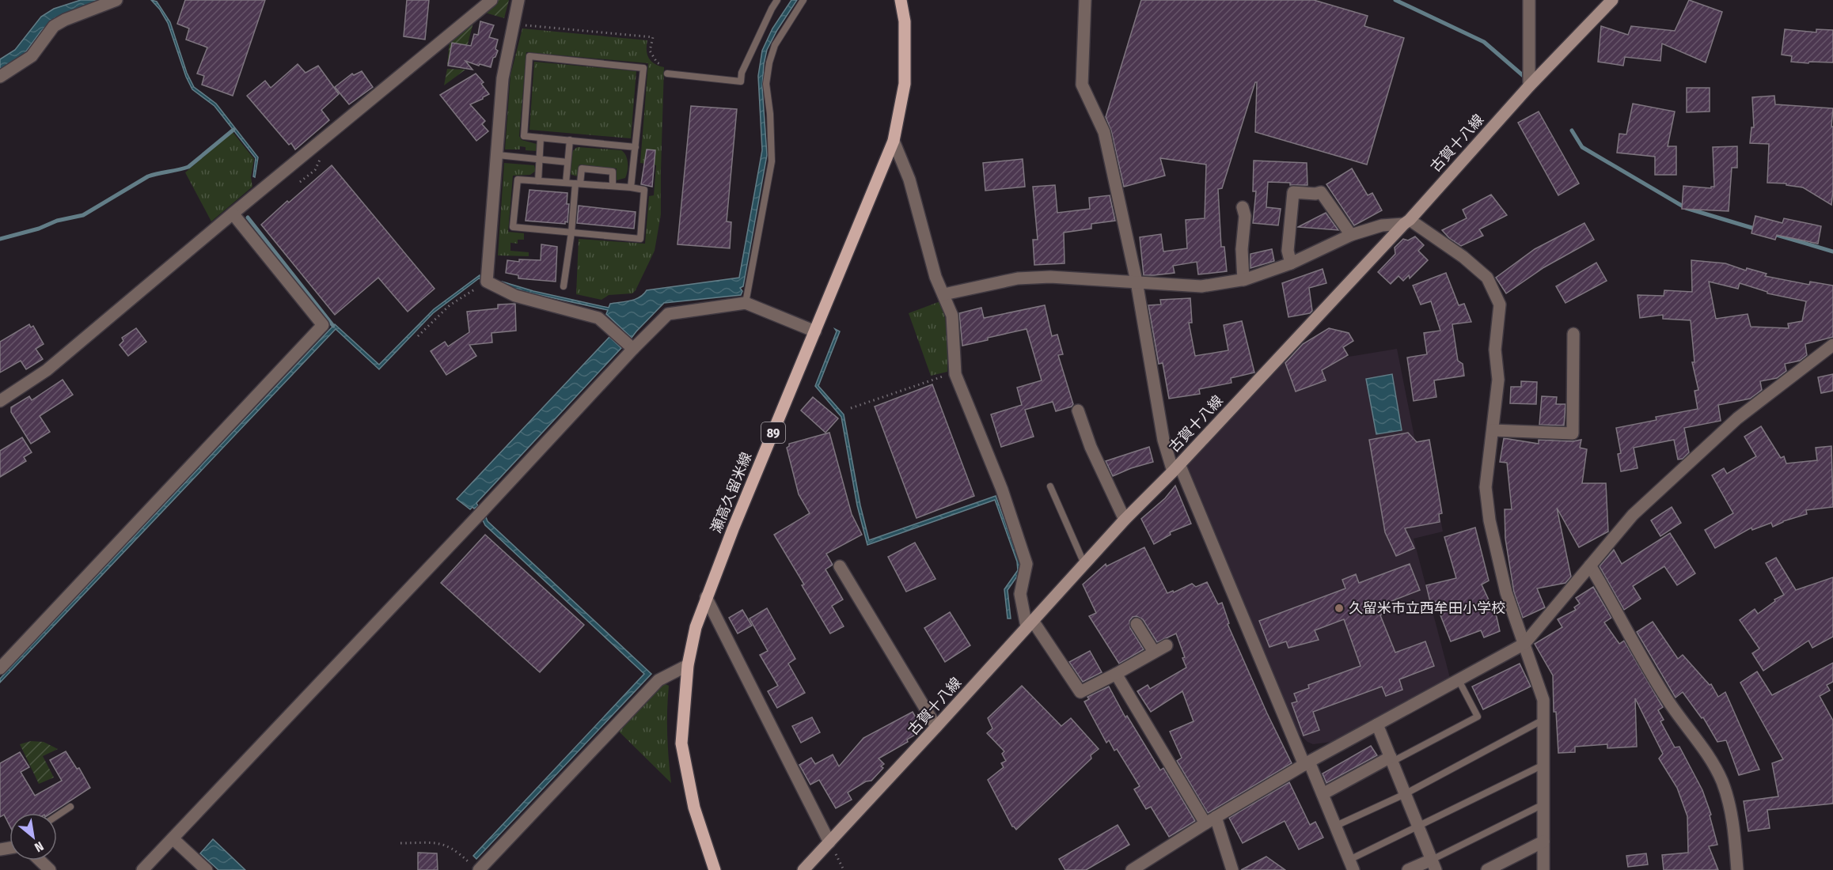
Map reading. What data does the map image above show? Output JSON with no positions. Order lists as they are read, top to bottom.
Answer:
{
  "streets": {
    "main road": ["古賀十八線", "89", "瀬高久留米線"]
  },
  "places": ["久留米市立西牟田小学校"],
  "north": "bottom right"
}
